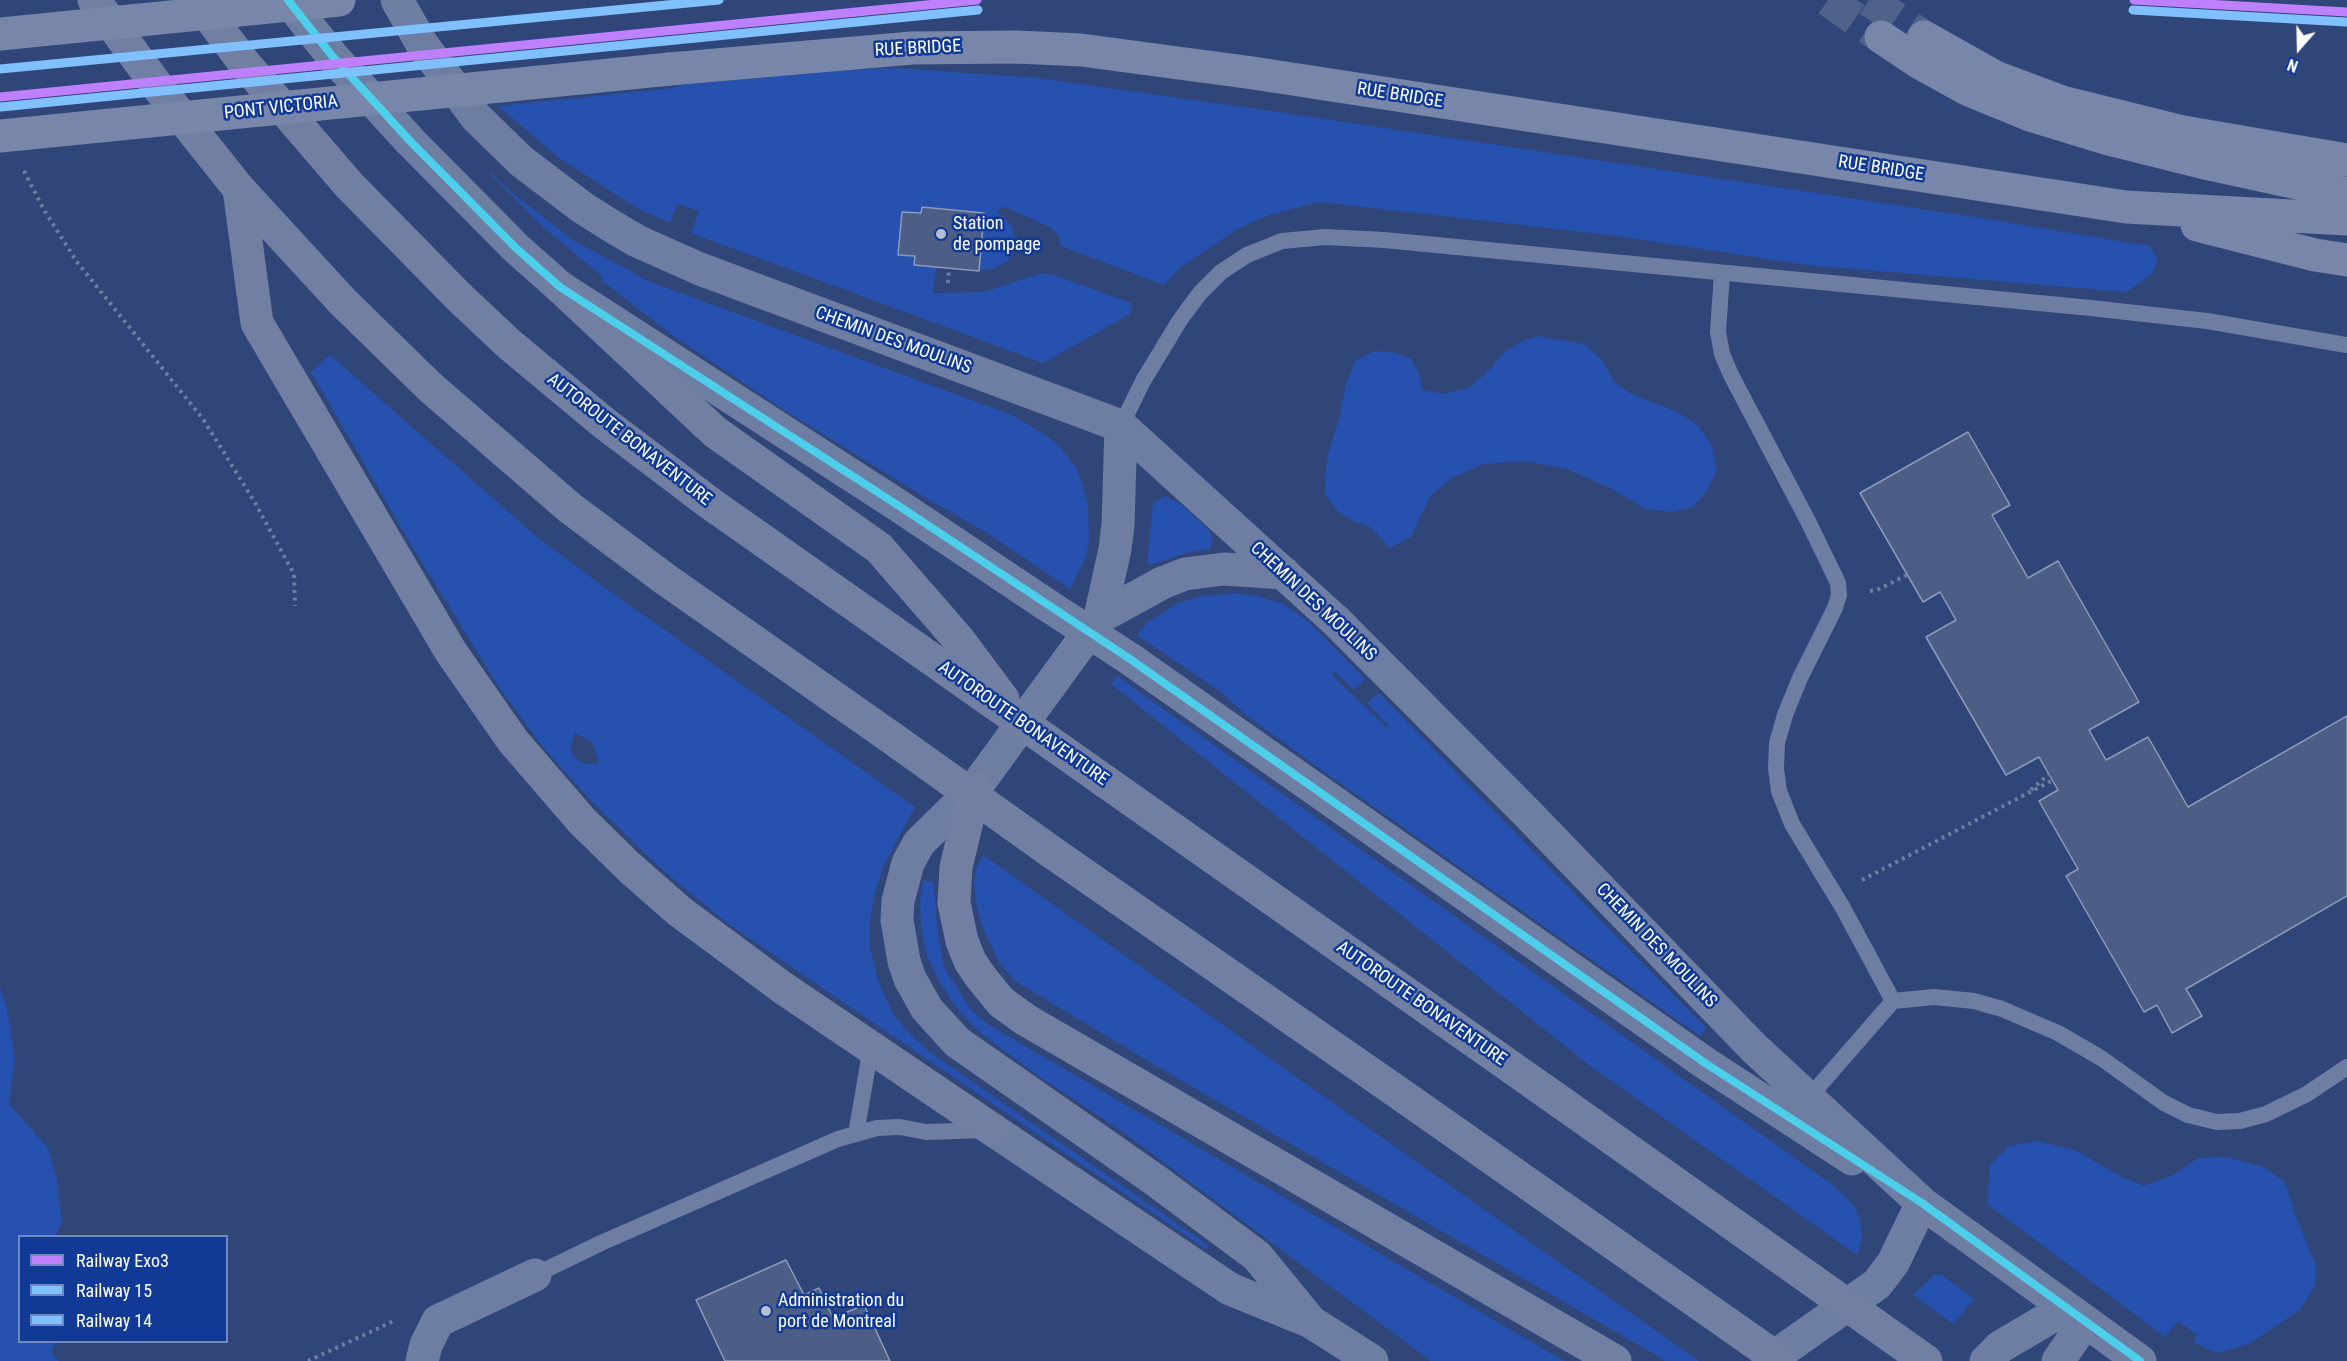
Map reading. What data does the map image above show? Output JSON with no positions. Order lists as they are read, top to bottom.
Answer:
{
  "streets": {
    "highway": ["AUTOROUTE BONAVENTURE"],
    "main road": ["RUE BRIDGE", "PONT VICTORIA"],
    "street": ["CHEMIN DES MOULINS"]
  },
  "crossings": [
    ["RUE BRIDGE", "PONT VICTORIA"]
  ],
  "places": ["Station de pompage", "Administration du port de Montreal"],
  "lines": ["rail line Exo3", "rail line 14", "rail line 15"],
  "legend": ["Railway Exo3", "Railway 15", "Railway 14"],
  "north": "bottom"
}
